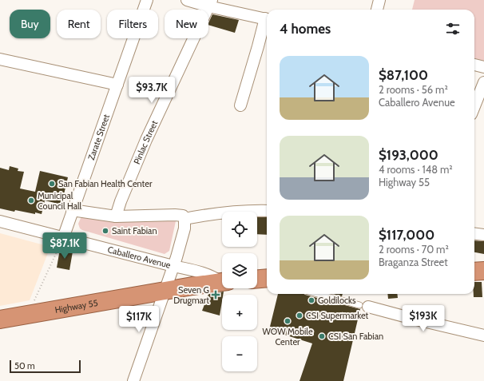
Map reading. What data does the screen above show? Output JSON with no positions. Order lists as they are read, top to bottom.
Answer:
{
  "streets": {
    "highway": ["Highway 55"],
    "street": ["Zarate Street", "Pinlac Street", "Caballero Avenue"]
  },
  "crossings": [
    ["Zarate Street", "Caballero Avenue"]
  ],
  "places": {
    "other": [
      "San Fabian Health Center",
      "Municipal Council Hall",
      "Saint Fabian",
      "Goldilocks",
      "CSI Supermarket",
      "WOW Mobile Center",
      "CSI San Fabian"
    ],
    "health": ["Seven G Drugmart"]
  },
  "scale_bar": "50 m",
  "page": {
    "chip": [
      "Buy",
      "Rent",
      "Filters",
      "New"
    ],
    "heading": "4 homes",
    "list": [
      {
        "name": "$87,100",
        "note": "2 rooms · 56 m² · Caballero Avenue"
      },
      {
        "name": "$193,000",
        "note": "4 rooms · 148 m² · Highway 55"
      },
      {
        "name": "$117,000",
        "note": "2 rooms · 70 m² · Braganza Street"
      }
    ],
    "price": [
      "$93.7K",
      "$87.1K",
      "$193K",
      "$117K"
    ],
    "map_buttons": ["+", "−"],
    "scale": "50 m"
  }
}
